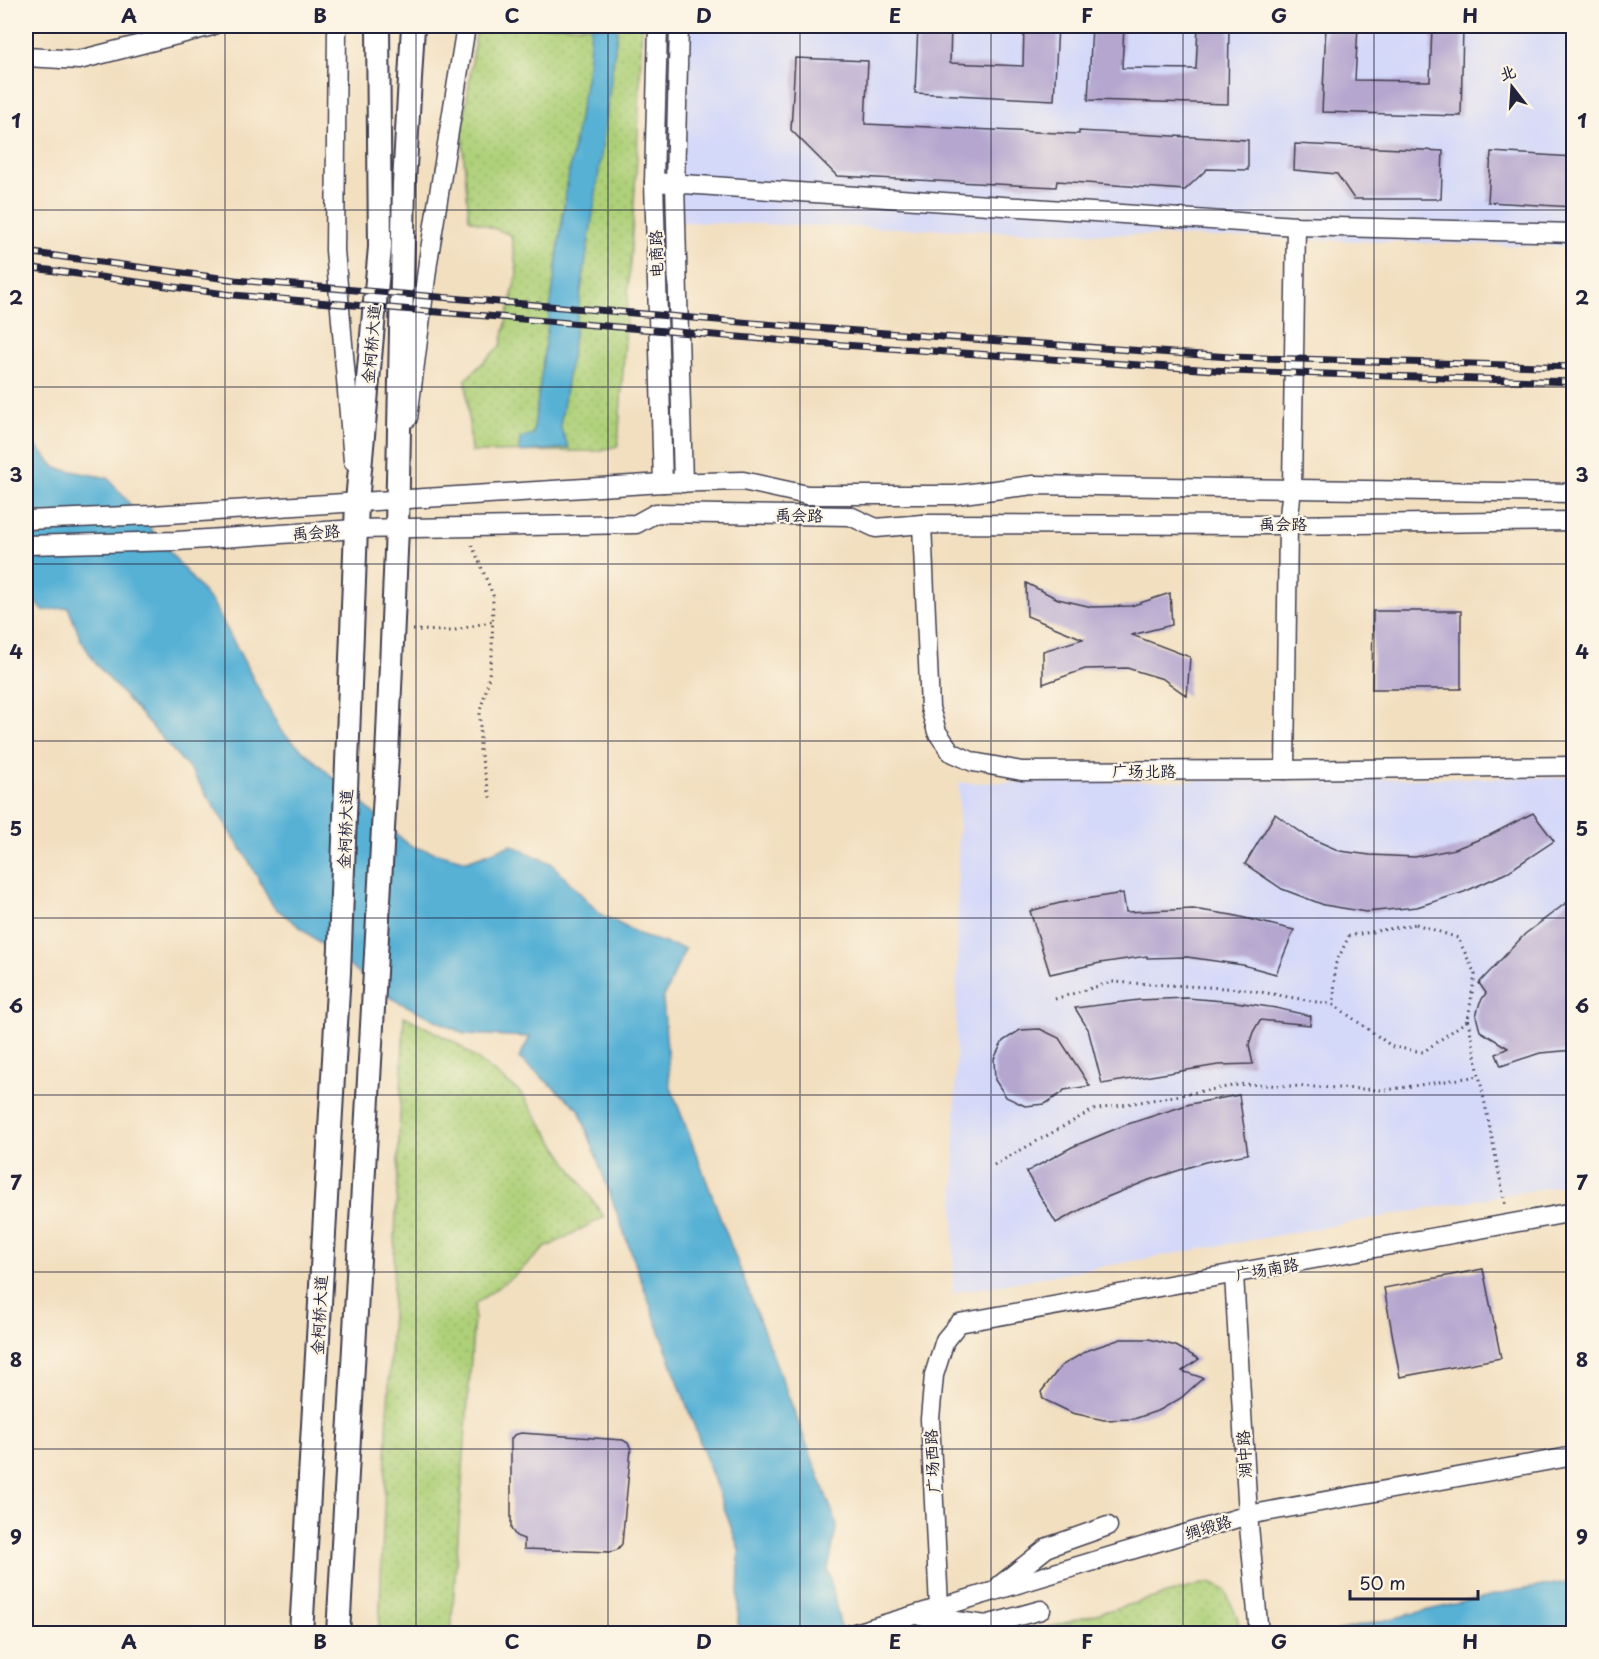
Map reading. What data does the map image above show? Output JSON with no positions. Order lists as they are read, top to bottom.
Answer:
{
  "streets": {
    "main road": ["金柯桥大道"],
    "street": [
      "电商路",
      "禹会路",
      "广场北路",
      "广场南路",
      "湖中路",
      "广场西路",
      "绸缎路"
    ]
  },
  "crossings": [
    ["电商路", "禹会路"],
    ["金柯桥大道", "禹会路"],
    ["禹会路", "广场北路"],
    ["广场南路", "湖中路"],
    ["广场南路", "广场西路"],
    ["湖中路", "绸缎路"],
    ["广场西路", "绸缎路"]
  ],
  "scale_bar": "50 m",
  "north": "top",
  "grid": {
    "columns": [
      "A",
      "B",
      "C",
      "D",
      "E",
      "F",
      "G",
      "H"
    ],
    "rows": [
      "1",
      "2",
      "3",
      "4",
      "5",
      "6",
      "7",
      "8",
      "9"
    ]
  }
}
